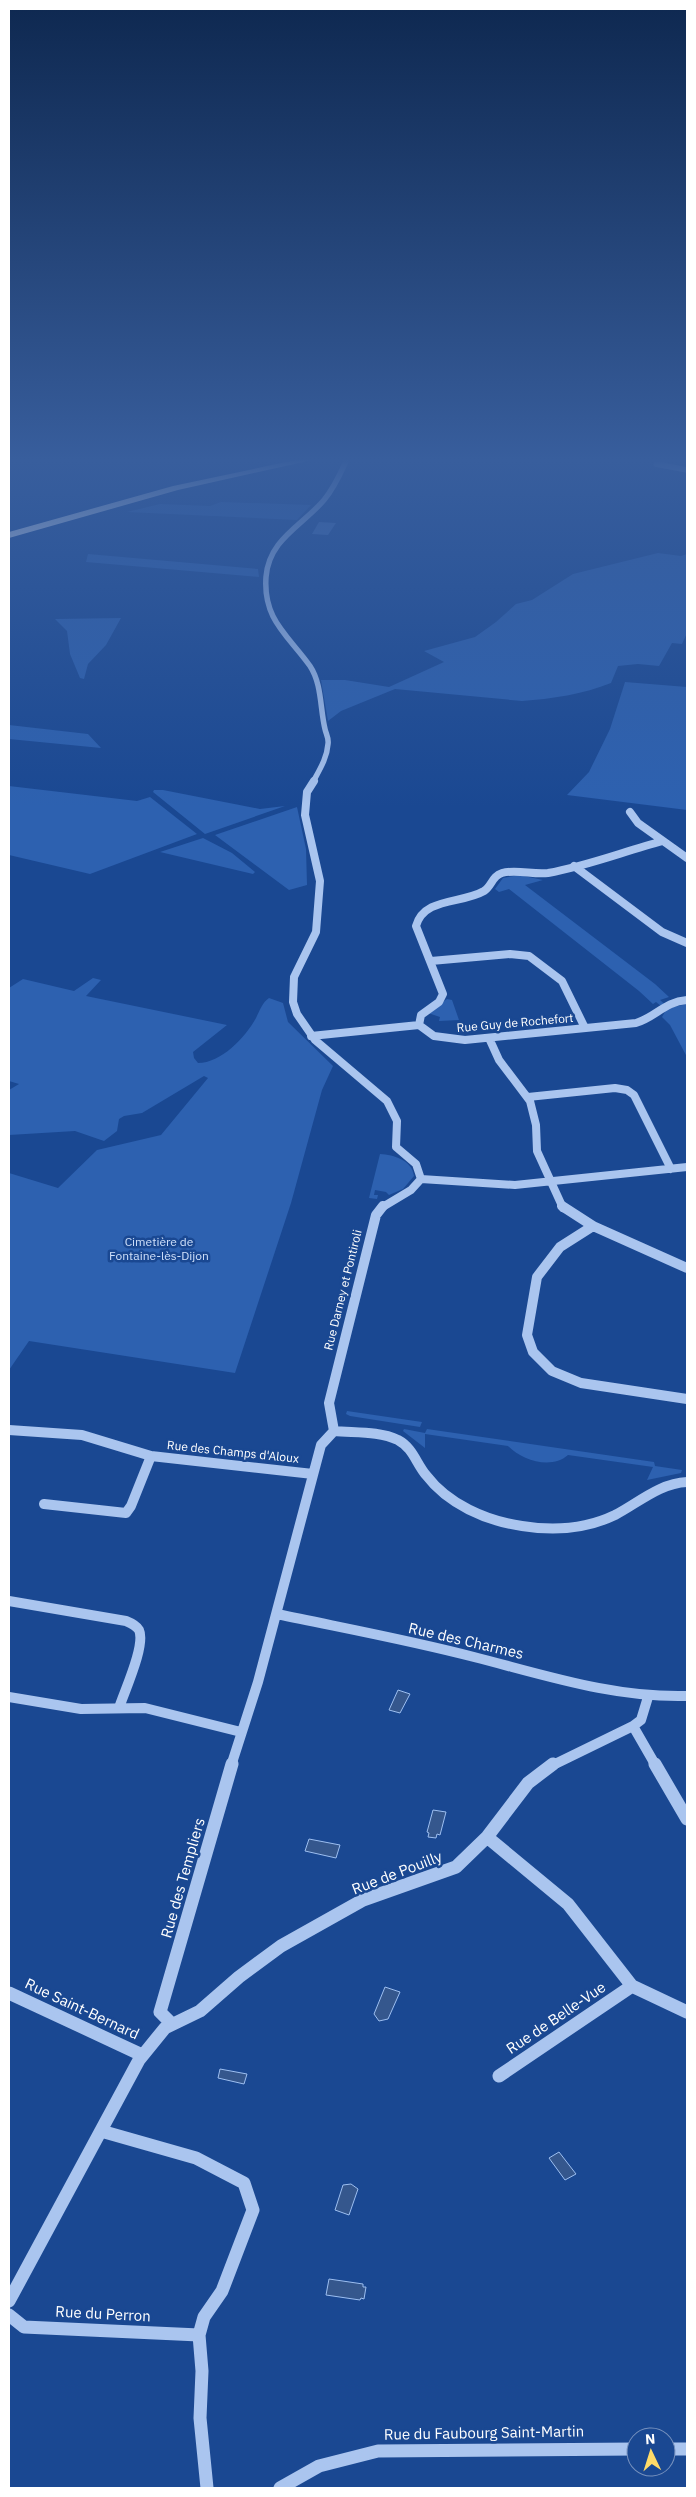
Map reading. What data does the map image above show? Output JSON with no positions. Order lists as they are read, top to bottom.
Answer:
{
  "streets": {
    "street": [
      "Rue Guy de Rochefort",
      "Rue Darney et Pontiroli",
      "Rue des Champs d'Aloux",
      "Rue des Charmes",
      "Rue de Pouilly",
      "Rue des Templiers",
      "Rue Saint-Bernard",
      "Rue de Belle-Vue",
      "Rue du Perron",
      "Rue du Faubourg Saint-Martin"
    ]
  },
  "crossings": [
    ["Rue Darney et Pontiroli", "Rue des Templiers"],
    ["Rue des Champs d'Aloux", "Rue des Templiers"],
    ["Rue des Charmes", "Rue des Templiers"],
    ["Rue de Pouilly", "Rue des Templiers"]
  ],
  "parks": ["Cimetière de Fontaine-lès-Dijon"],
  "north": "top"
}
